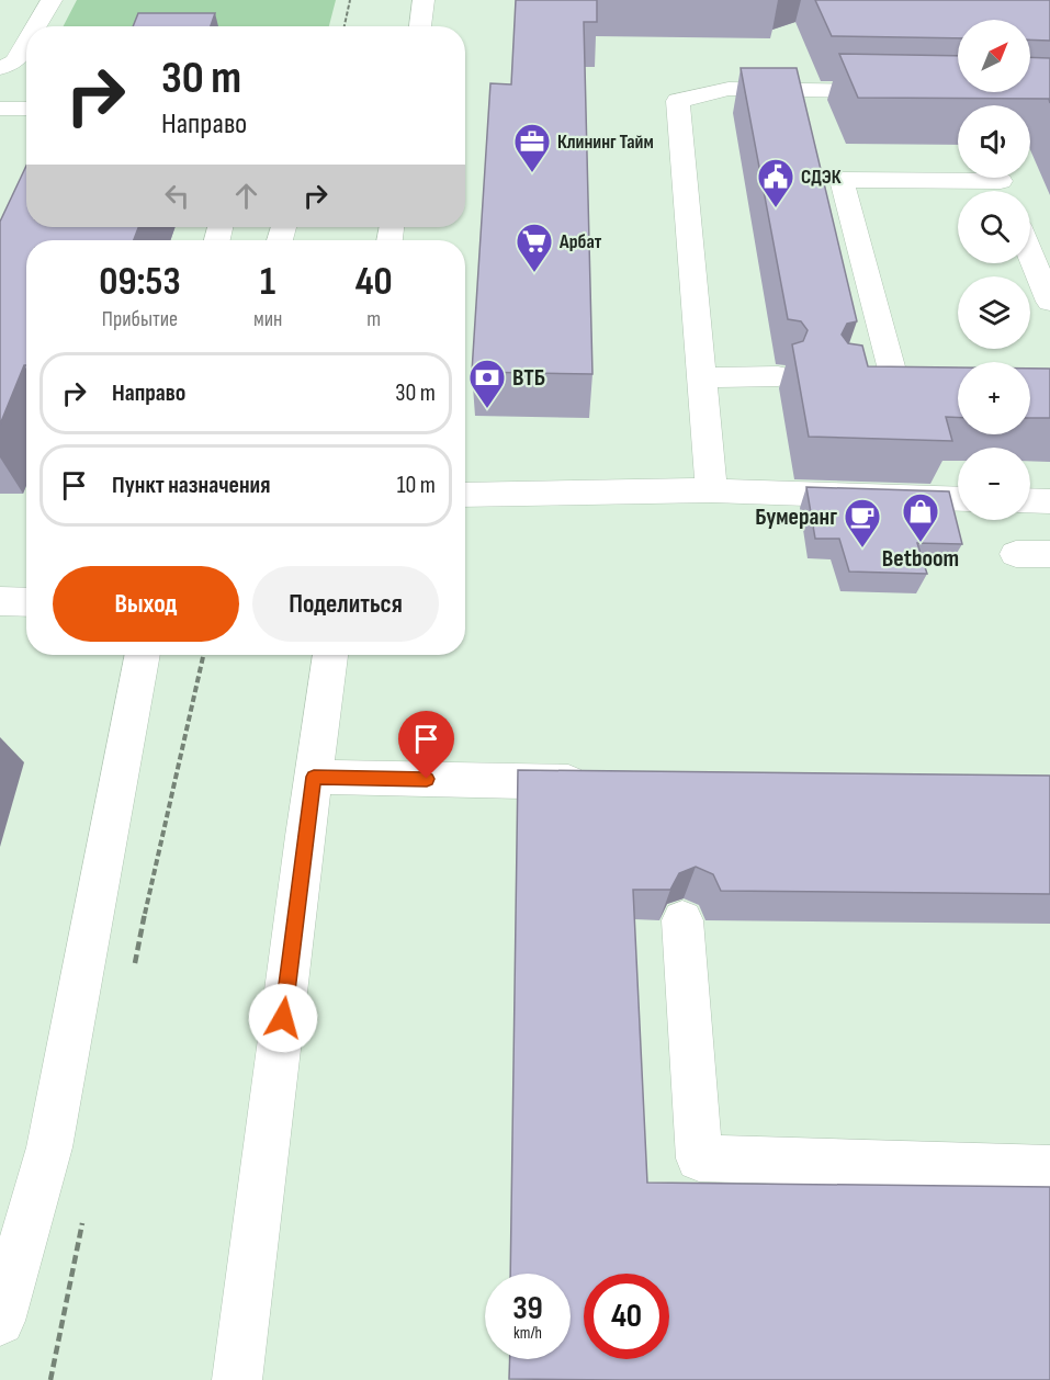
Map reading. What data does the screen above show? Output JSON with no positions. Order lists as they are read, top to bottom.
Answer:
{
  "places": {
    "office": ["Клининг Тайм"],
    "public building": ["СДЭК"],
    "supermarket": ["Арбат"],
    "bank": ["ВТБ"],
    "shop": ["Betboom"],
    "cafe": ["Бумеранг"]
  },
  "north": "top right",
  "page": {
    "map_buttons": ["+", "−"],
    "turn": ["30 m", "Направо"],
    "eta": [
      "09:53",
      "Прибытие",
      "1",
      "мин",
      "40",
      "m"
    ],
    "list": [
      {
        "name": "Направо",
        "value": "30 m"
      },
      {
        "name": "Пункт назначения",
        "value": "10 m"
      }
    ],
    "buttons": ["Выход", "Поделиться"],
    "speed": "39 km/h",
    "limit": "40"
  }
}
